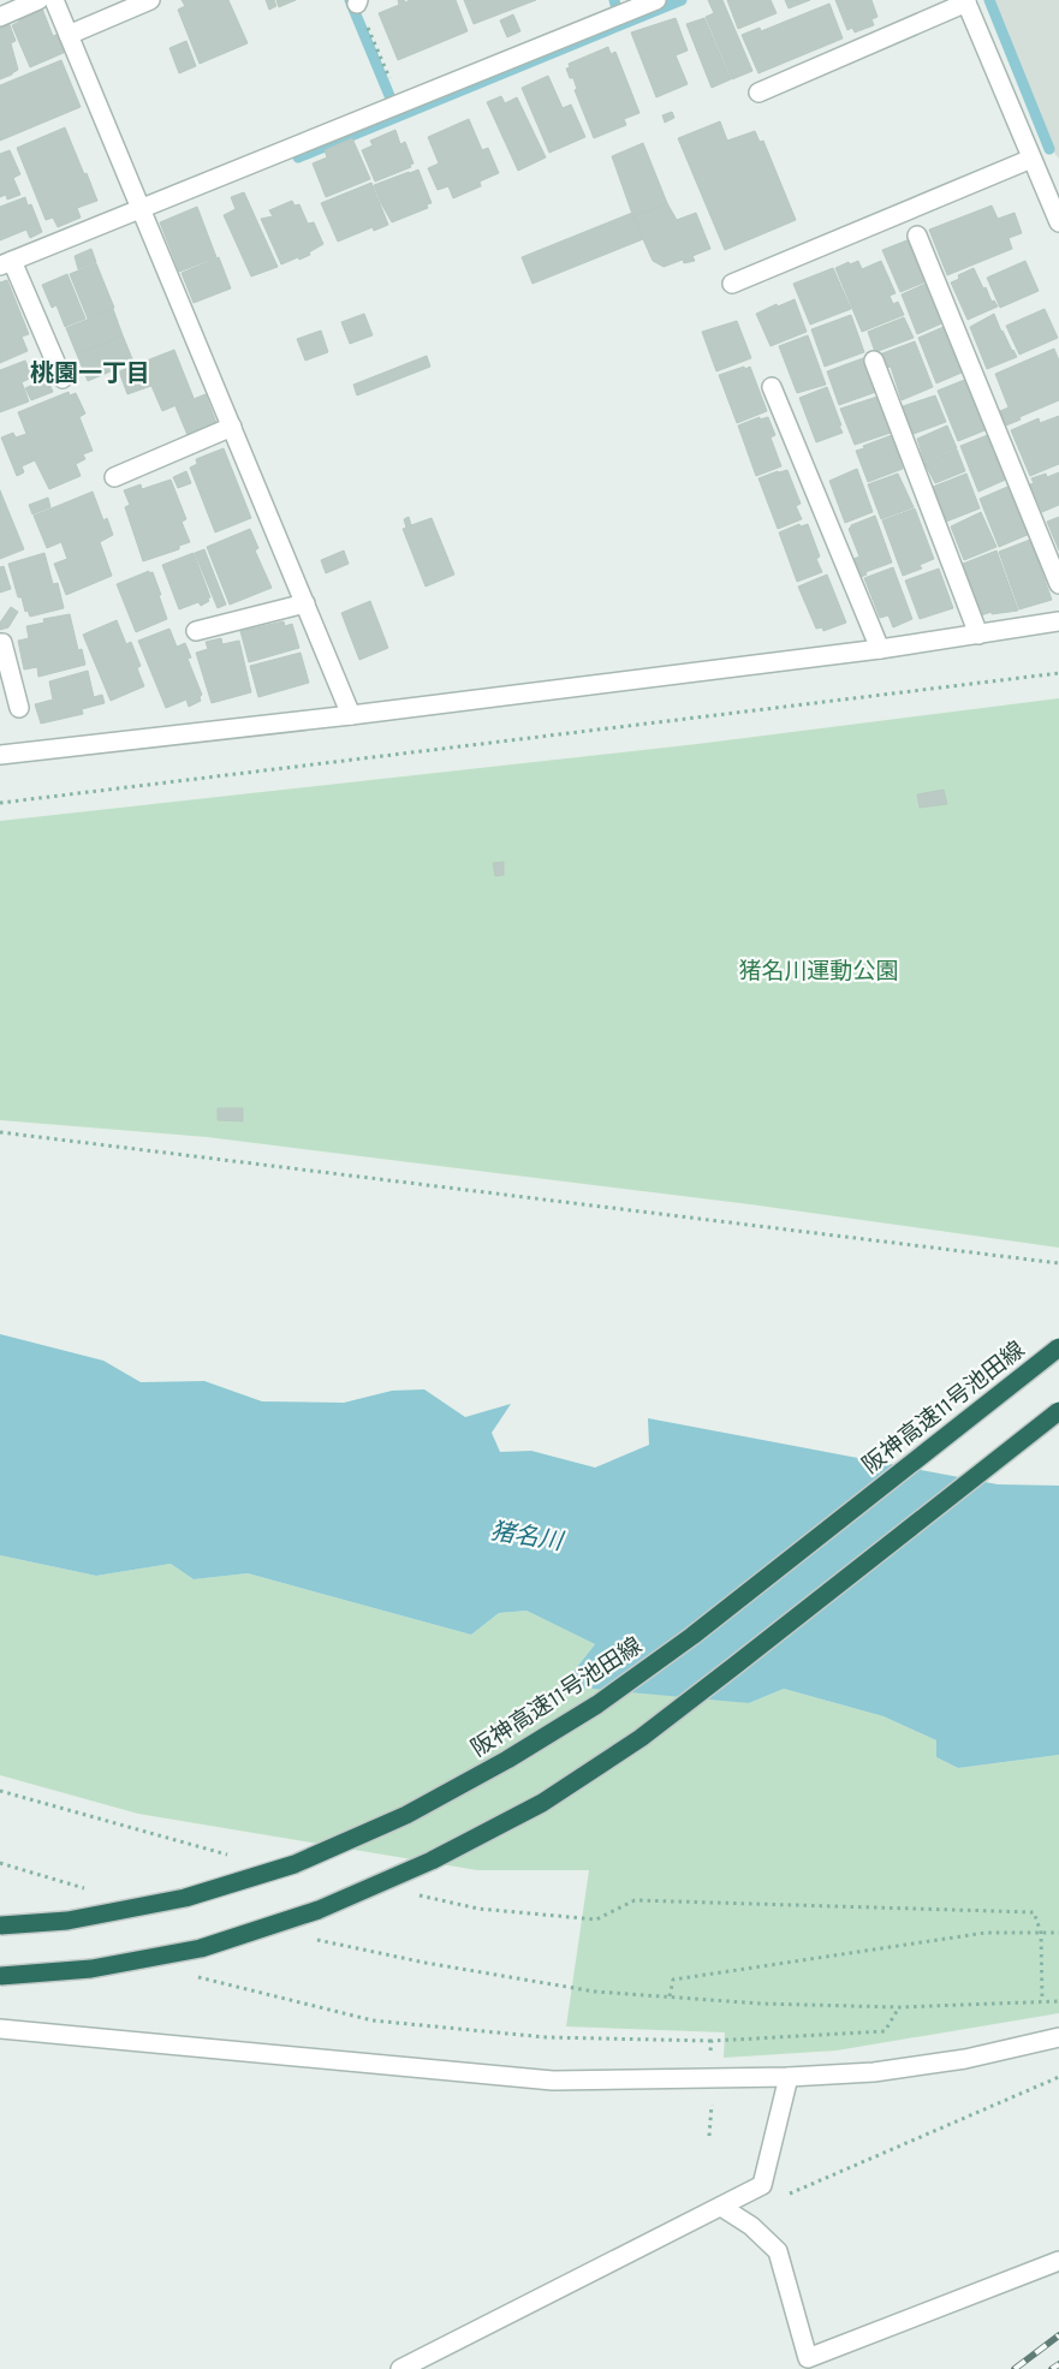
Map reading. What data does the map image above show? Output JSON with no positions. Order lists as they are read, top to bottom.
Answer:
{
  "streets": {
    "highway": ["阪神高速11号池田線"]
  },
  "districts": ["桃園一丁目"],
  "water": ["猪名川"],
  "parks": ["猪名川運動公園"]
}
